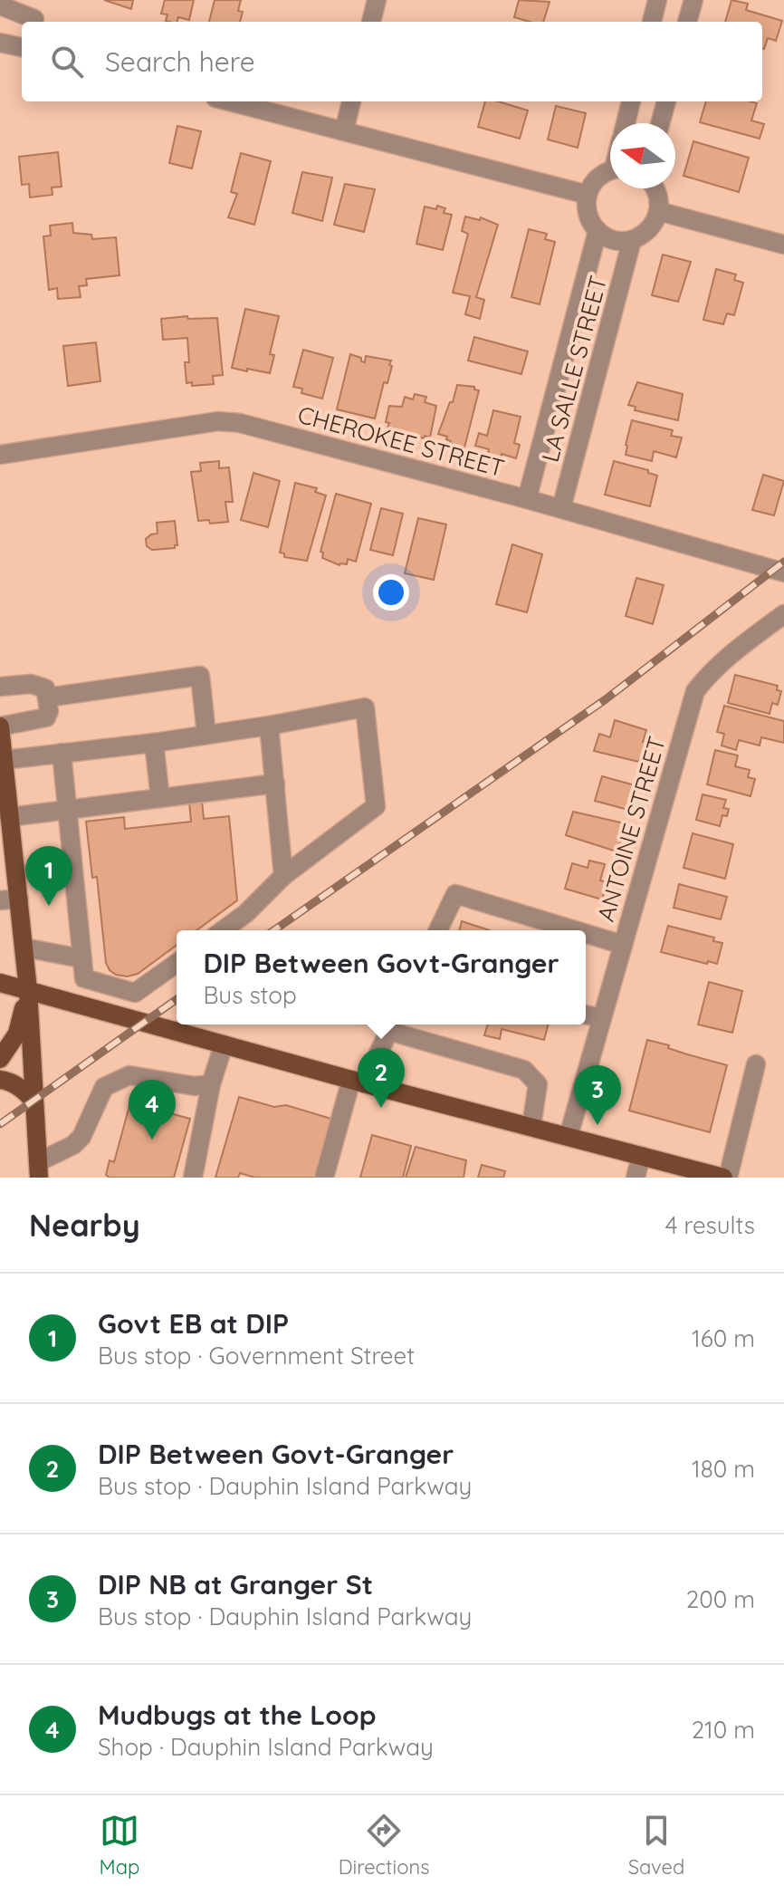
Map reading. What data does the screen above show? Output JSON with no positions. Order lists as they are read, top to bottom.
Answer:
{
  "streets": {
    "street": ["LA SALLE STREET", "CHEROKEE STREET", "ANTOINE STREET"]
  },
  "crossings": [
    ["LA SALLE STREET", "CHEROKEE STREET"]
  ],
  "north": "left",
  "page": {
    "search": "Search here",
    "pins": [
      "1",
      "2",
      "3",
      "4"
    ],
    "popup": ["DIP Between Govt-Granger", "Bus stop"],
    "heading": ["Nearby", "4 results"],
    "list": [
      {
        "mark": "1",
        "name": "Govt EB at DIP",
        "note": "Bus stop · Government Street",
        "value": "160 m"
      },
      {
        "mark": "2",
        "name": "DIP Between Govt-Granger",
        "note": "Bus stop · Dauphin Island Parkway",
        "value": "180 m"
      },
      {
        "mark": "3",
        "name": "DIP NB at Granger St",
        "note": "Bus stop · Dauphin Island Parkway",
        "value": "200 m"
      },
      {
        "mark": "4",
        "name": "Mudbugs at the Loop",
        "note": "Shop · Dauphin Island Parkway",
        "value": "210 m"
      }
    ],
    "nav": ["Map", "Directions", "Saved"]
  }
}
